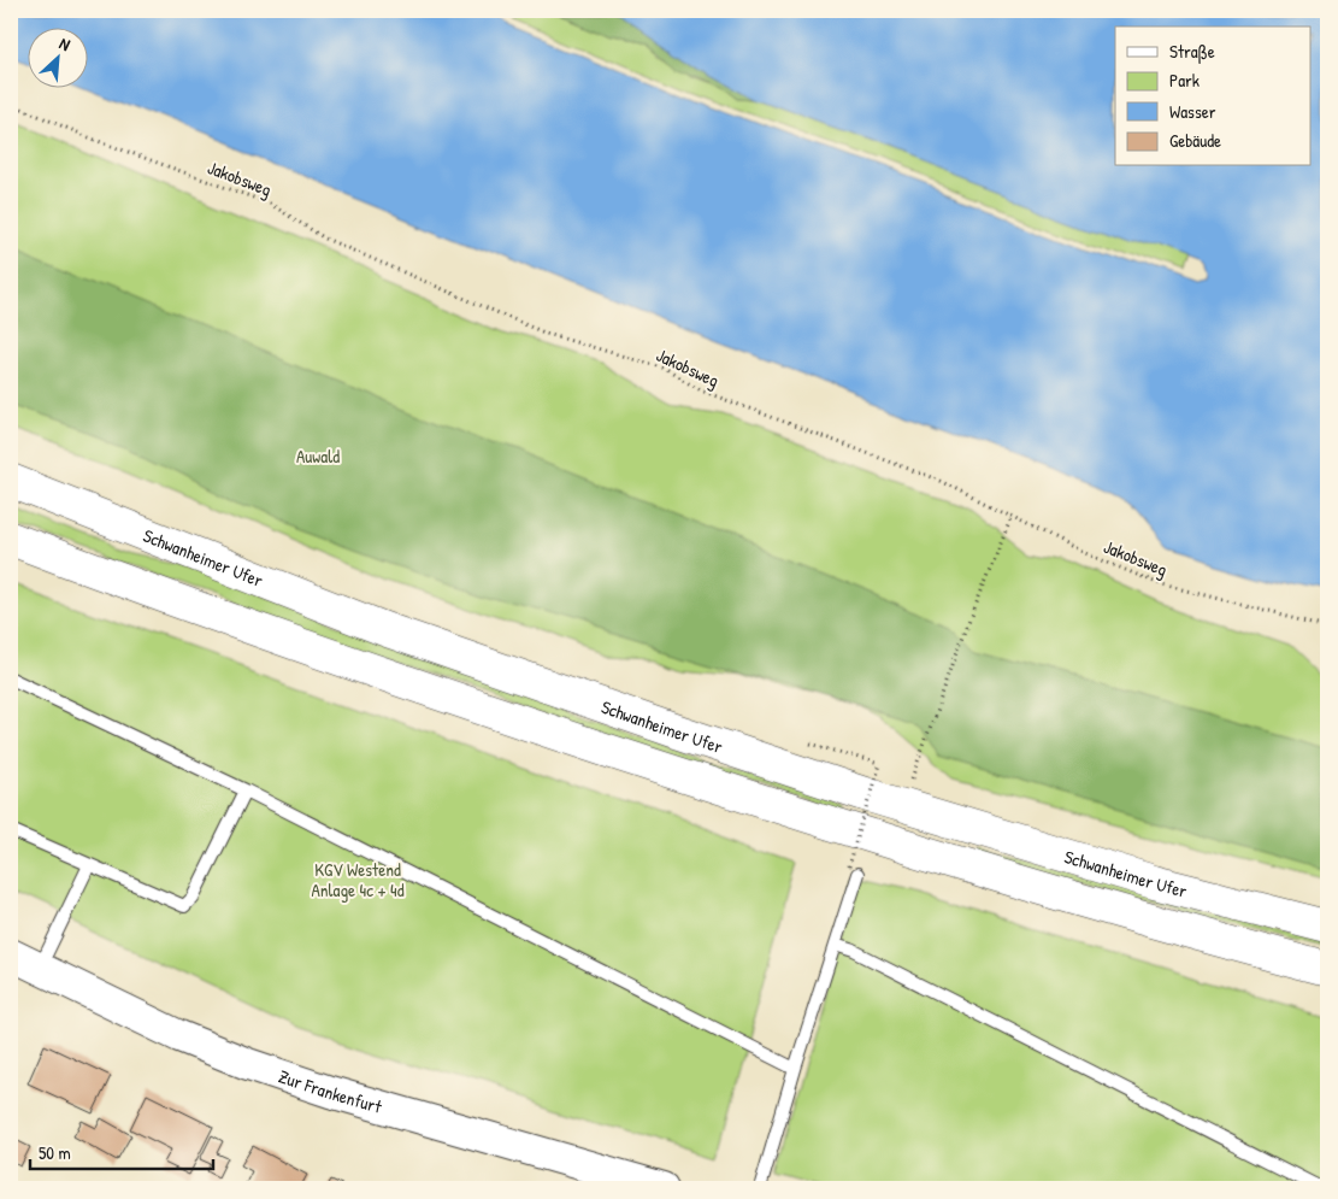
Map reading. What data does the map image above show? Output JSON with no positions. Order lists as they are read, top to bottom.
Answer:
{
  "streets": {
    "main road": ["Schwanheimer Ufer"],
    "street": ["Zur Frankenfurt"],
    "path": ["Jakobsweg"]
  },
  "parks": ["Auwald", "KGV Westend Anlage 4c + 4d"],
  "legend": [
    "Straße",
    "Park",
    "Wasser",
    "Gebäude"
  ],
  "scale_bar": "50 m",
  "north": "top right"
}
